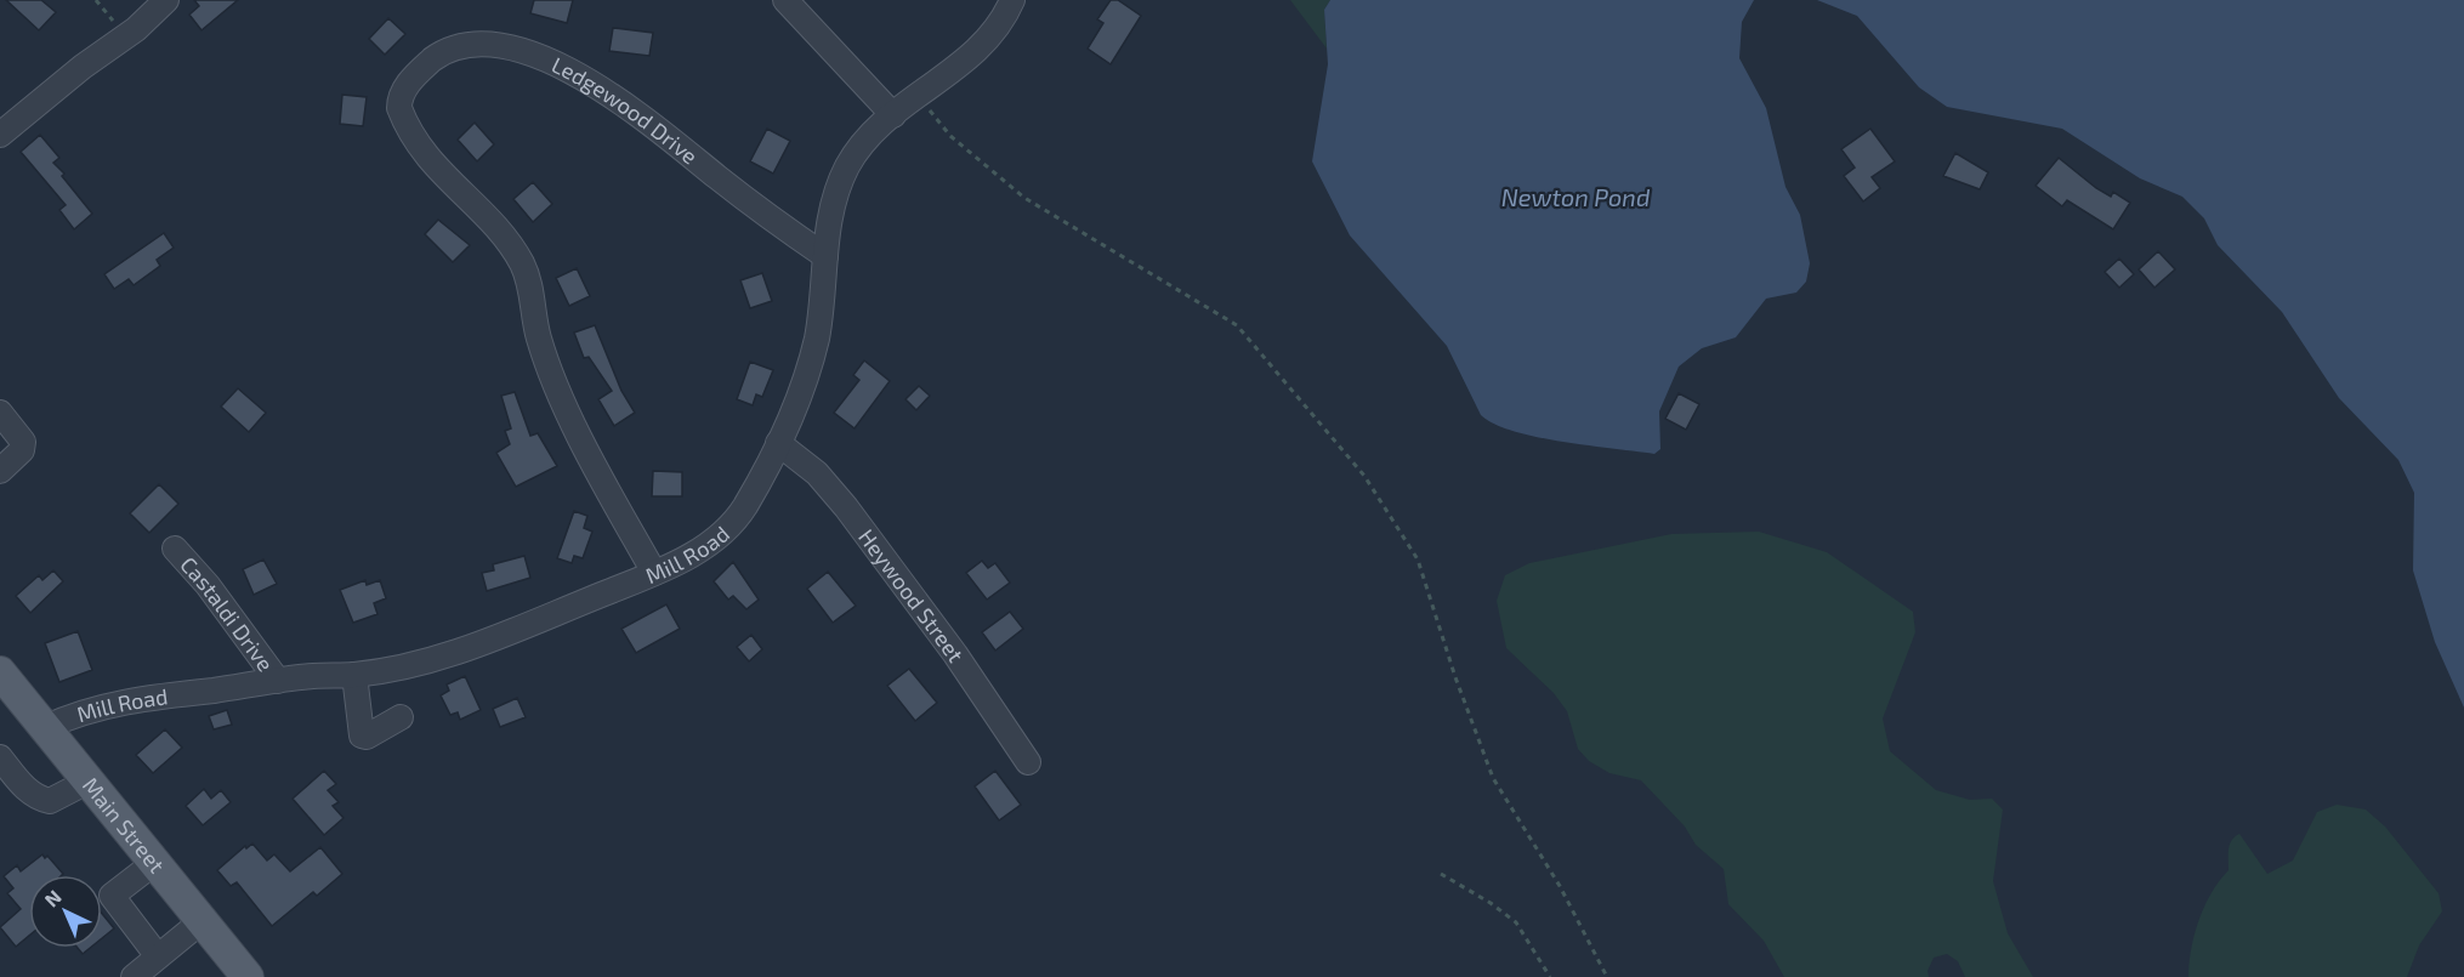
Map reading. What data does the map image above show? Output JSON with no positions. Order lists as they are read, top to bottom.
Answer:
{
  "streets": {
    "main road": ["Main Street"],
    "street": [
      "Ledgewood Drive",
      "Mill Road",
      "Heywood Street",
      "Castaldi Drive"
    ]
  },
  "crossings": [
    ["Ledgewood Drive", "Mill Road"],
    ["Mill Road", "Heywood Street"],
    ["Mill Road", "Castaldi Drive"],
    ["Mill Road", "Main Street"]
  ],
  "water": ["Newton Pond"],
  "north": "top left"
}
